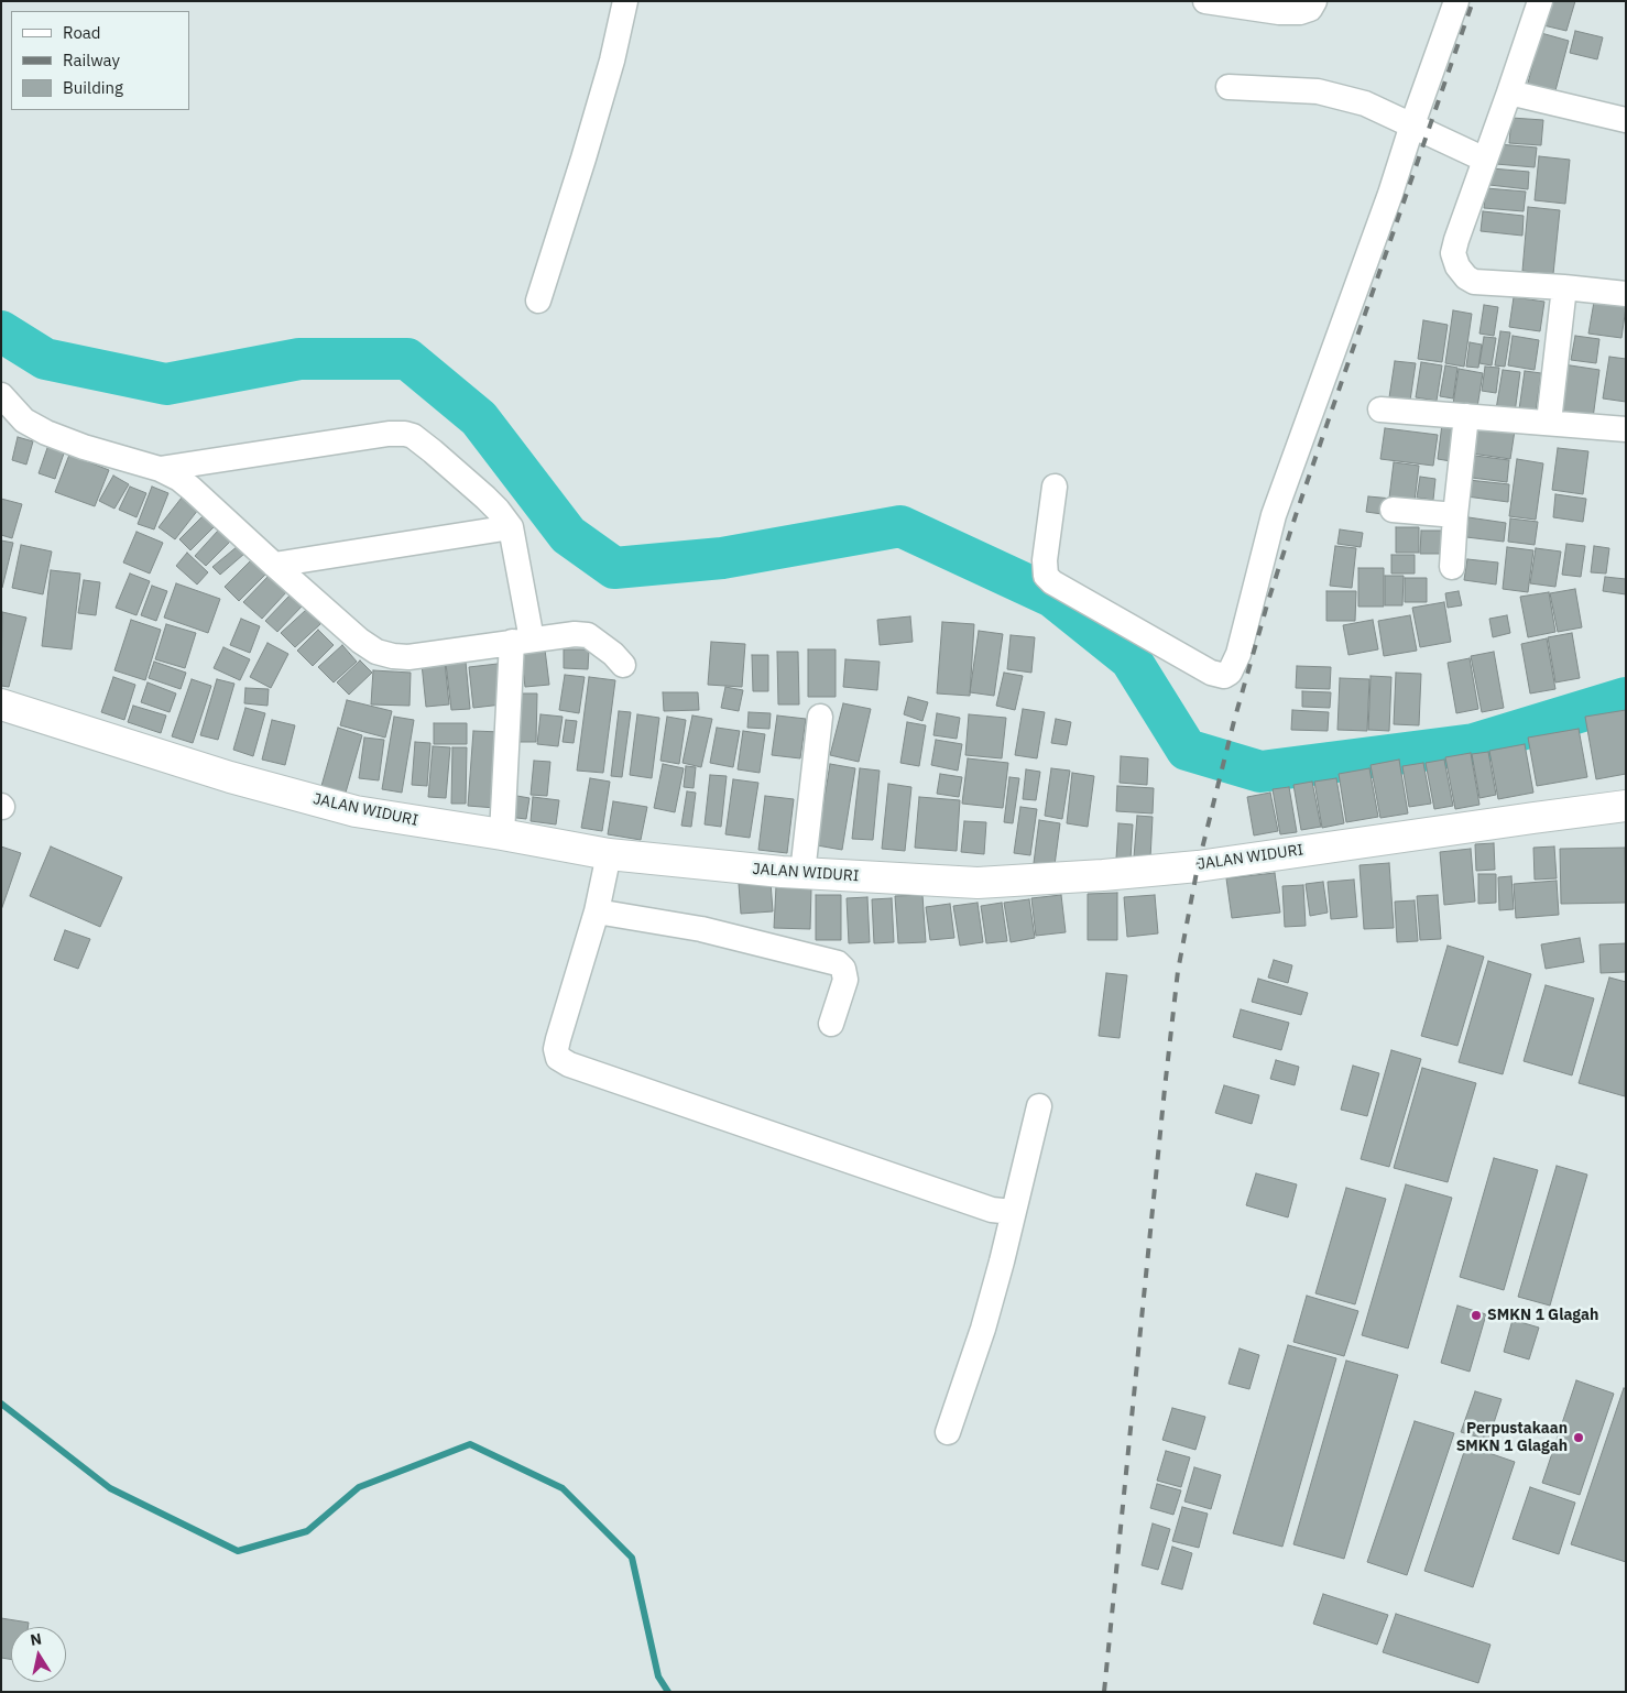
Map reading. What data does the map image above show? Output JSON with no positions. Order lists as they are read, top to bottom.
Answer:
{
  "streets": {
    "main road": ["JALAN WIDURI"]
  },
  "places": ["SMKN 1 Glagah", "Perpustakaan SMKN 1 Glagah"],
  "legend": ["Road", "Railway", "Building"],
  "north": "top"
}
